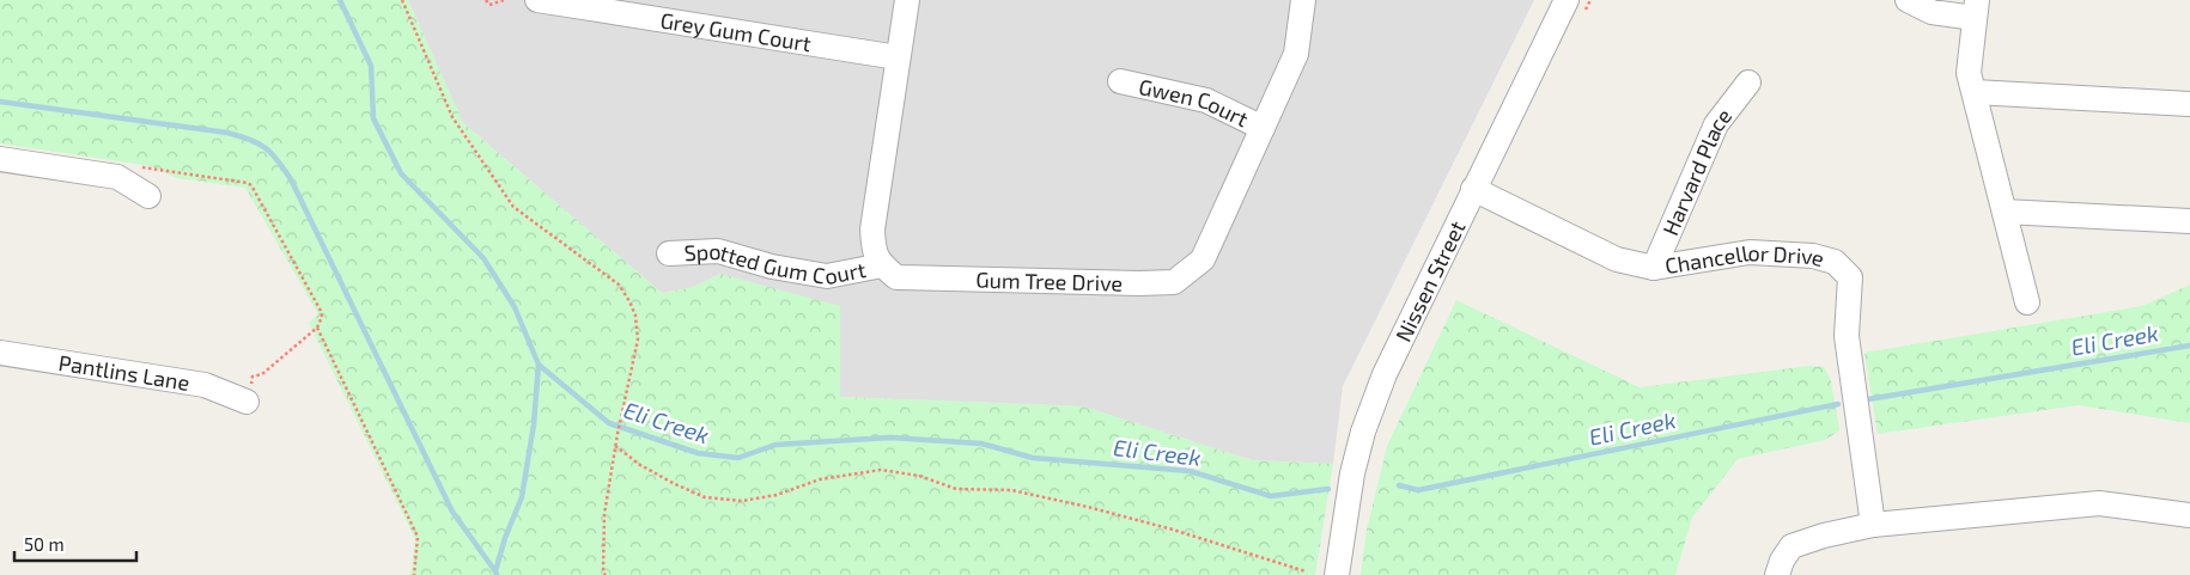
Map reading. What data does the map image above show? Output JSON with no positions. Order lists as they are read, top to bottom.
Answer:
{
  "streets": {
    "street": [
      "Grey Gum Court",
      "Gwen Court",
      "Harvard Place",
      "Spotted Gum Court",
      "Chancellor Drive",
      "Nissen Street",
      "Gum Tree Drive",
      "Pantlins Lane"
    ]
  },
  "crossings": [
    ["Gwen Court", "Gum Tree Drive"],
    ["Harvard Place", "Chancellor Drive"],
    ["Spotted Gum Court", "Gum Tree Drive"],
    ["Chancellor Drive", "Nissen Street"]
  ],
  "water": ["Eli Creek"],
  "scale_bar": "50 m"
}
